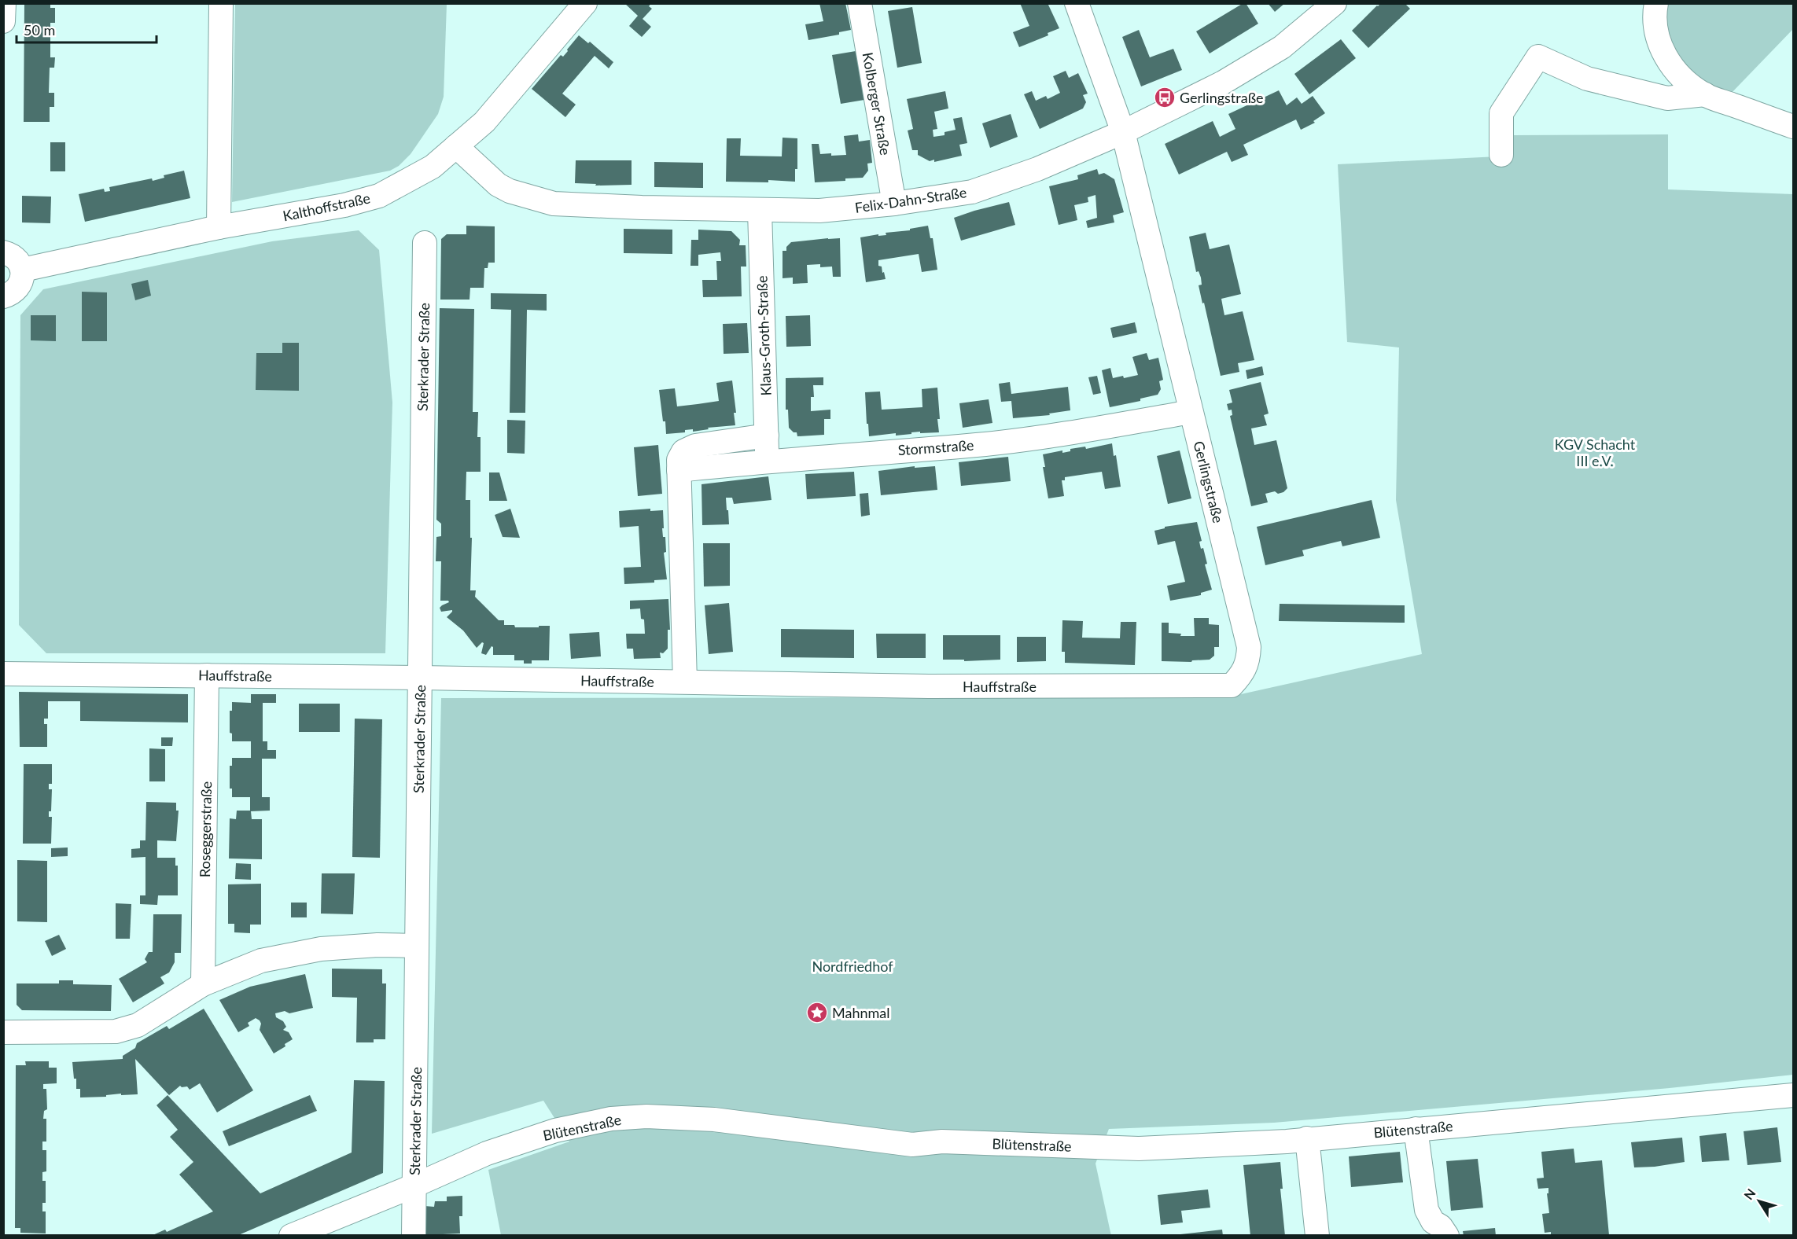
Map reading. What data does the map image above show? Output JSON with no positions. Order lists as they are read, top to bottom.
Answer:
{
  "streets": {
    "street": [
      "Kolberger Straße",
      "Felix-Dahn-Straße",
      "Kalthoffstraße",
      "Klaus-Groth-Straße",
      "Sterkrader Straße",
      "Stormstraße",
      "Gerlingstraße",
      "Hauffstraße",
      "Roseggerstraße",
      "Blütenstraße"
    ]
  },
  "crossings": [
    ["Kolberger Straße", "Felix-Dahn-Straße"],
    ["Felix-Dahn-Straße", "Kalthoffstraße"],
    ["Felix-Dahn-Straße", "Klaus-Groth-Straße"],
    ["Felix-Dahn-Straße", "Gerlingstraße"],
    ["Klaus-Groth-Straße", "Stormstraße"],
    ["Sterkrader Straße", "Hauffstraße"],
    ["Sterkrader Straße", "Blütenstraße"],
    ["Stormstraße", "Gerlingstraße"],
    ["Gerlingstraße", "Hauffstraße"],
    ["Hauffstraße", "Roseggerstraße"]
  ],
  "parks": ["KGV Schacht III e.V.", "Nordfriedhof"],
  "places": {
    "bus stop": ["Gerlingstraße"],
    "place": ["Mahnmal"]
  },
  "scale_bar": "50 m",
  "north": "top left"
}
